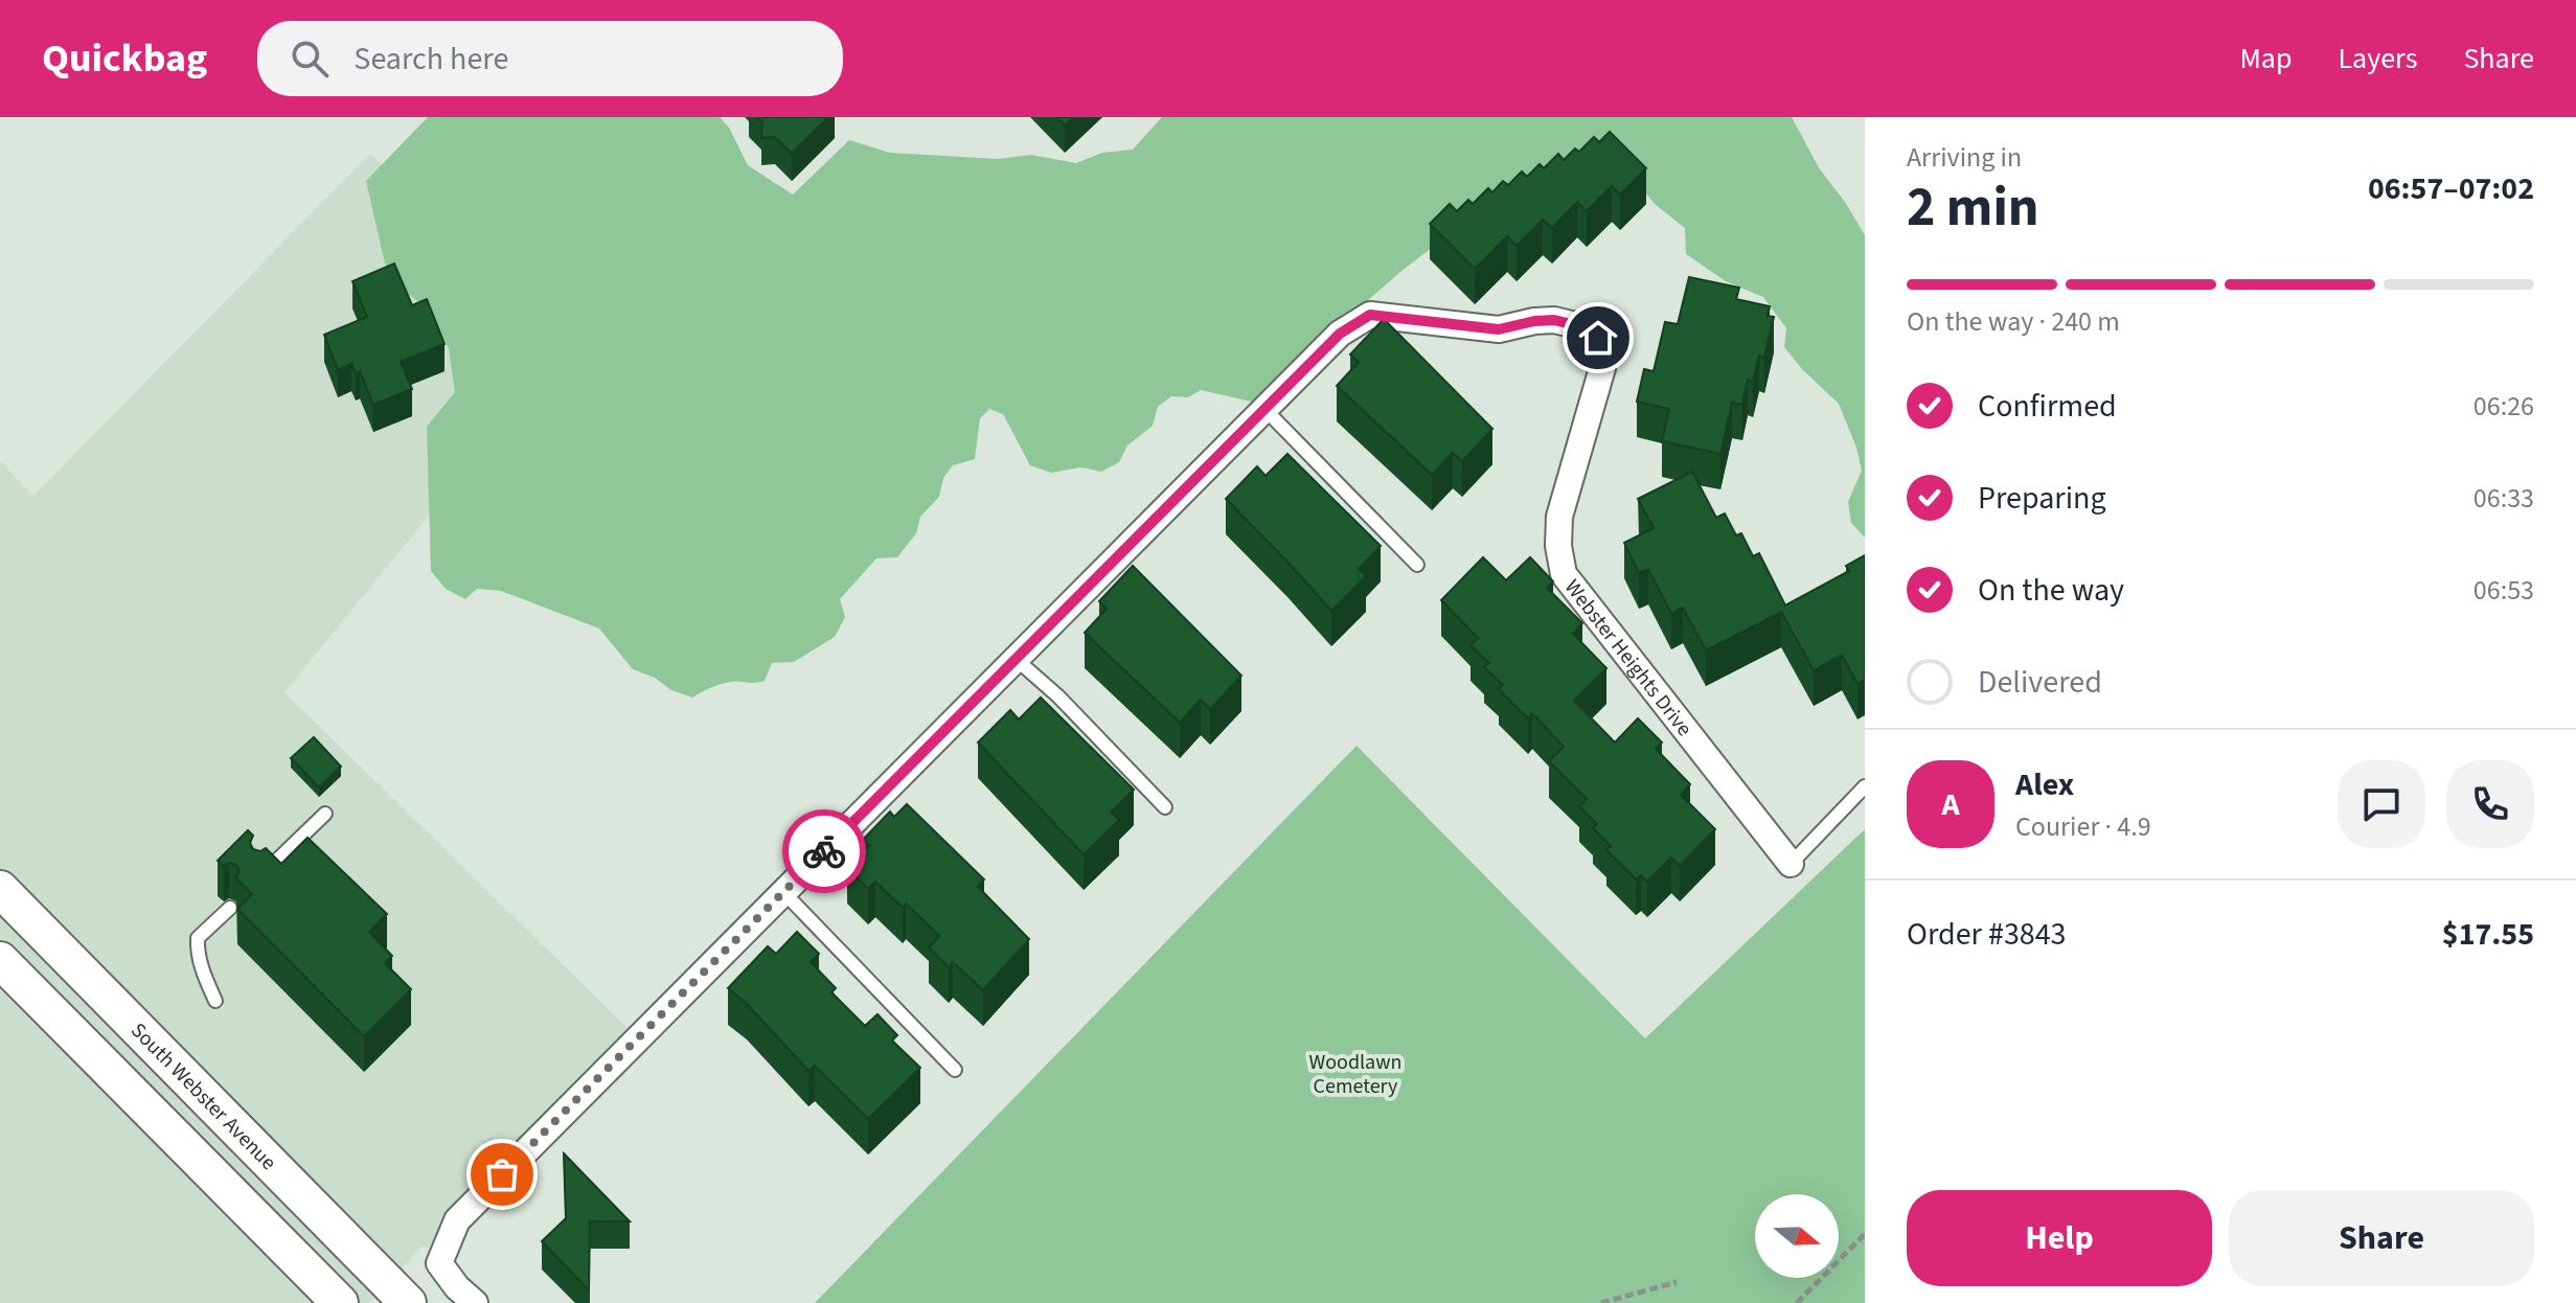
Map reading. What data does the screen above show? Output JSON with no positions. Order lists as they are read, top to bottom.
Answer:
{
  "streets": {
    "main road": ["South Webster Avenue"],
    "street": ["Webster Heights Drive"]
  },
  "parks": ["Woodlawn Cemetery"],
  "north": "right",
  "page": {
    "header": "Quickbag",
    "search": "Search here",
    "nav": ["Map", "Layers", "Share"],
    "heading": ["2 min", "Arriving in", "06:57–07:02"],
    "panel": [
      "Alex",
      "Courier · 4.9",
      "Order #3843",
      "$17.55"
    ],
    "bar": "On the way · 240 m",
    "list": [
      ["Confirmed", "06:26"],
      ["Preparing", "06:33"],
      ["On the way", "06:53"],
      "Delivered"
    ],
    "round": "A",
    "buttons": ["Help", "Share"]
  }
}
